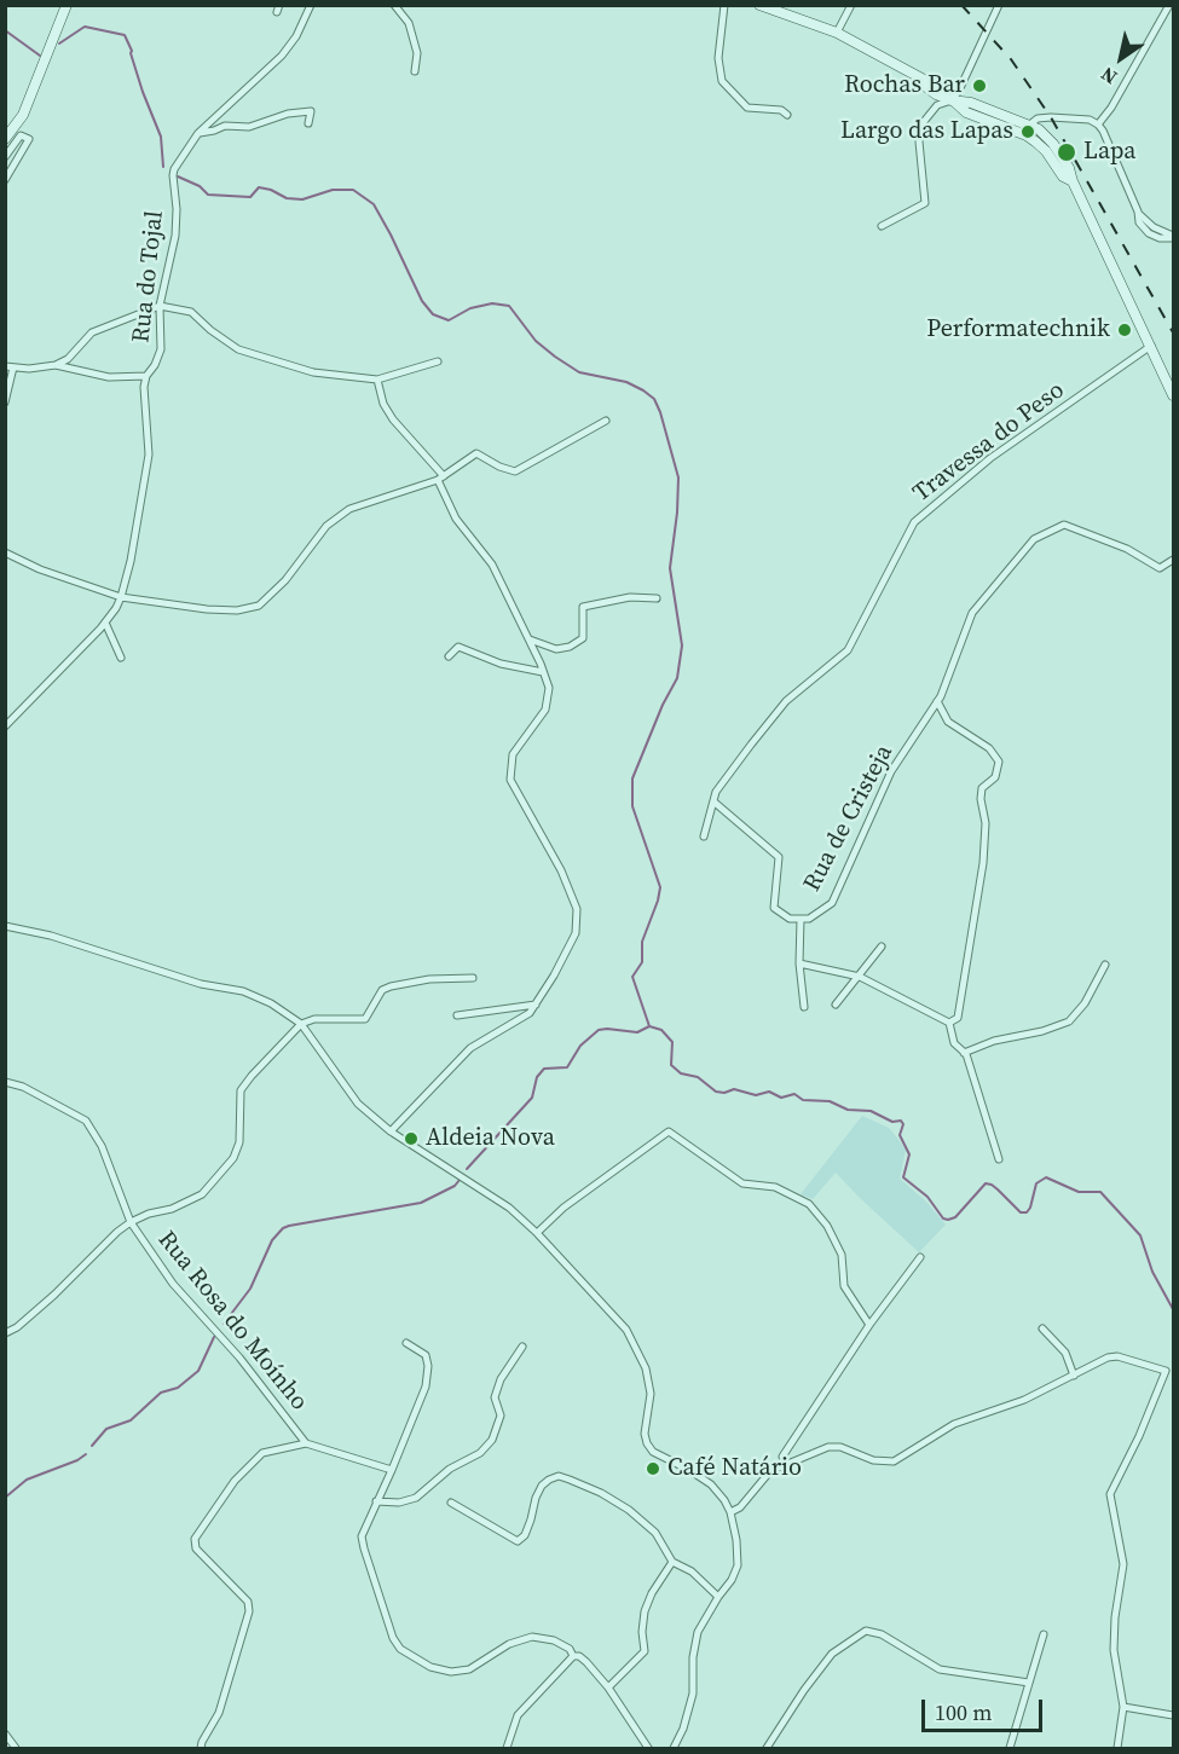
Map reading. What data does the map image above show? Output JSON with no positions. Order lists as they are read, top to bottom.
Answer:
{
  "streets": {
    "street": [
      "Rua do Tojal",
      "Travessa do Peso",
      "Rua de Cristeja",
      "Rua Rosa do Moínho"
    ]
  },
  "crossings": [
    ["Travessa do Peso", "Rua de Cristeja"]
  ],
  "places": [
    "Rochas Bar",
    "Largo das Lapas",
    "Lapa",
    "Performatechnik",
    "Aldeia Nova",
    "Café Natário"
  ],
  "scale_bar": "100 m",
  "north": "bottom left"
}
